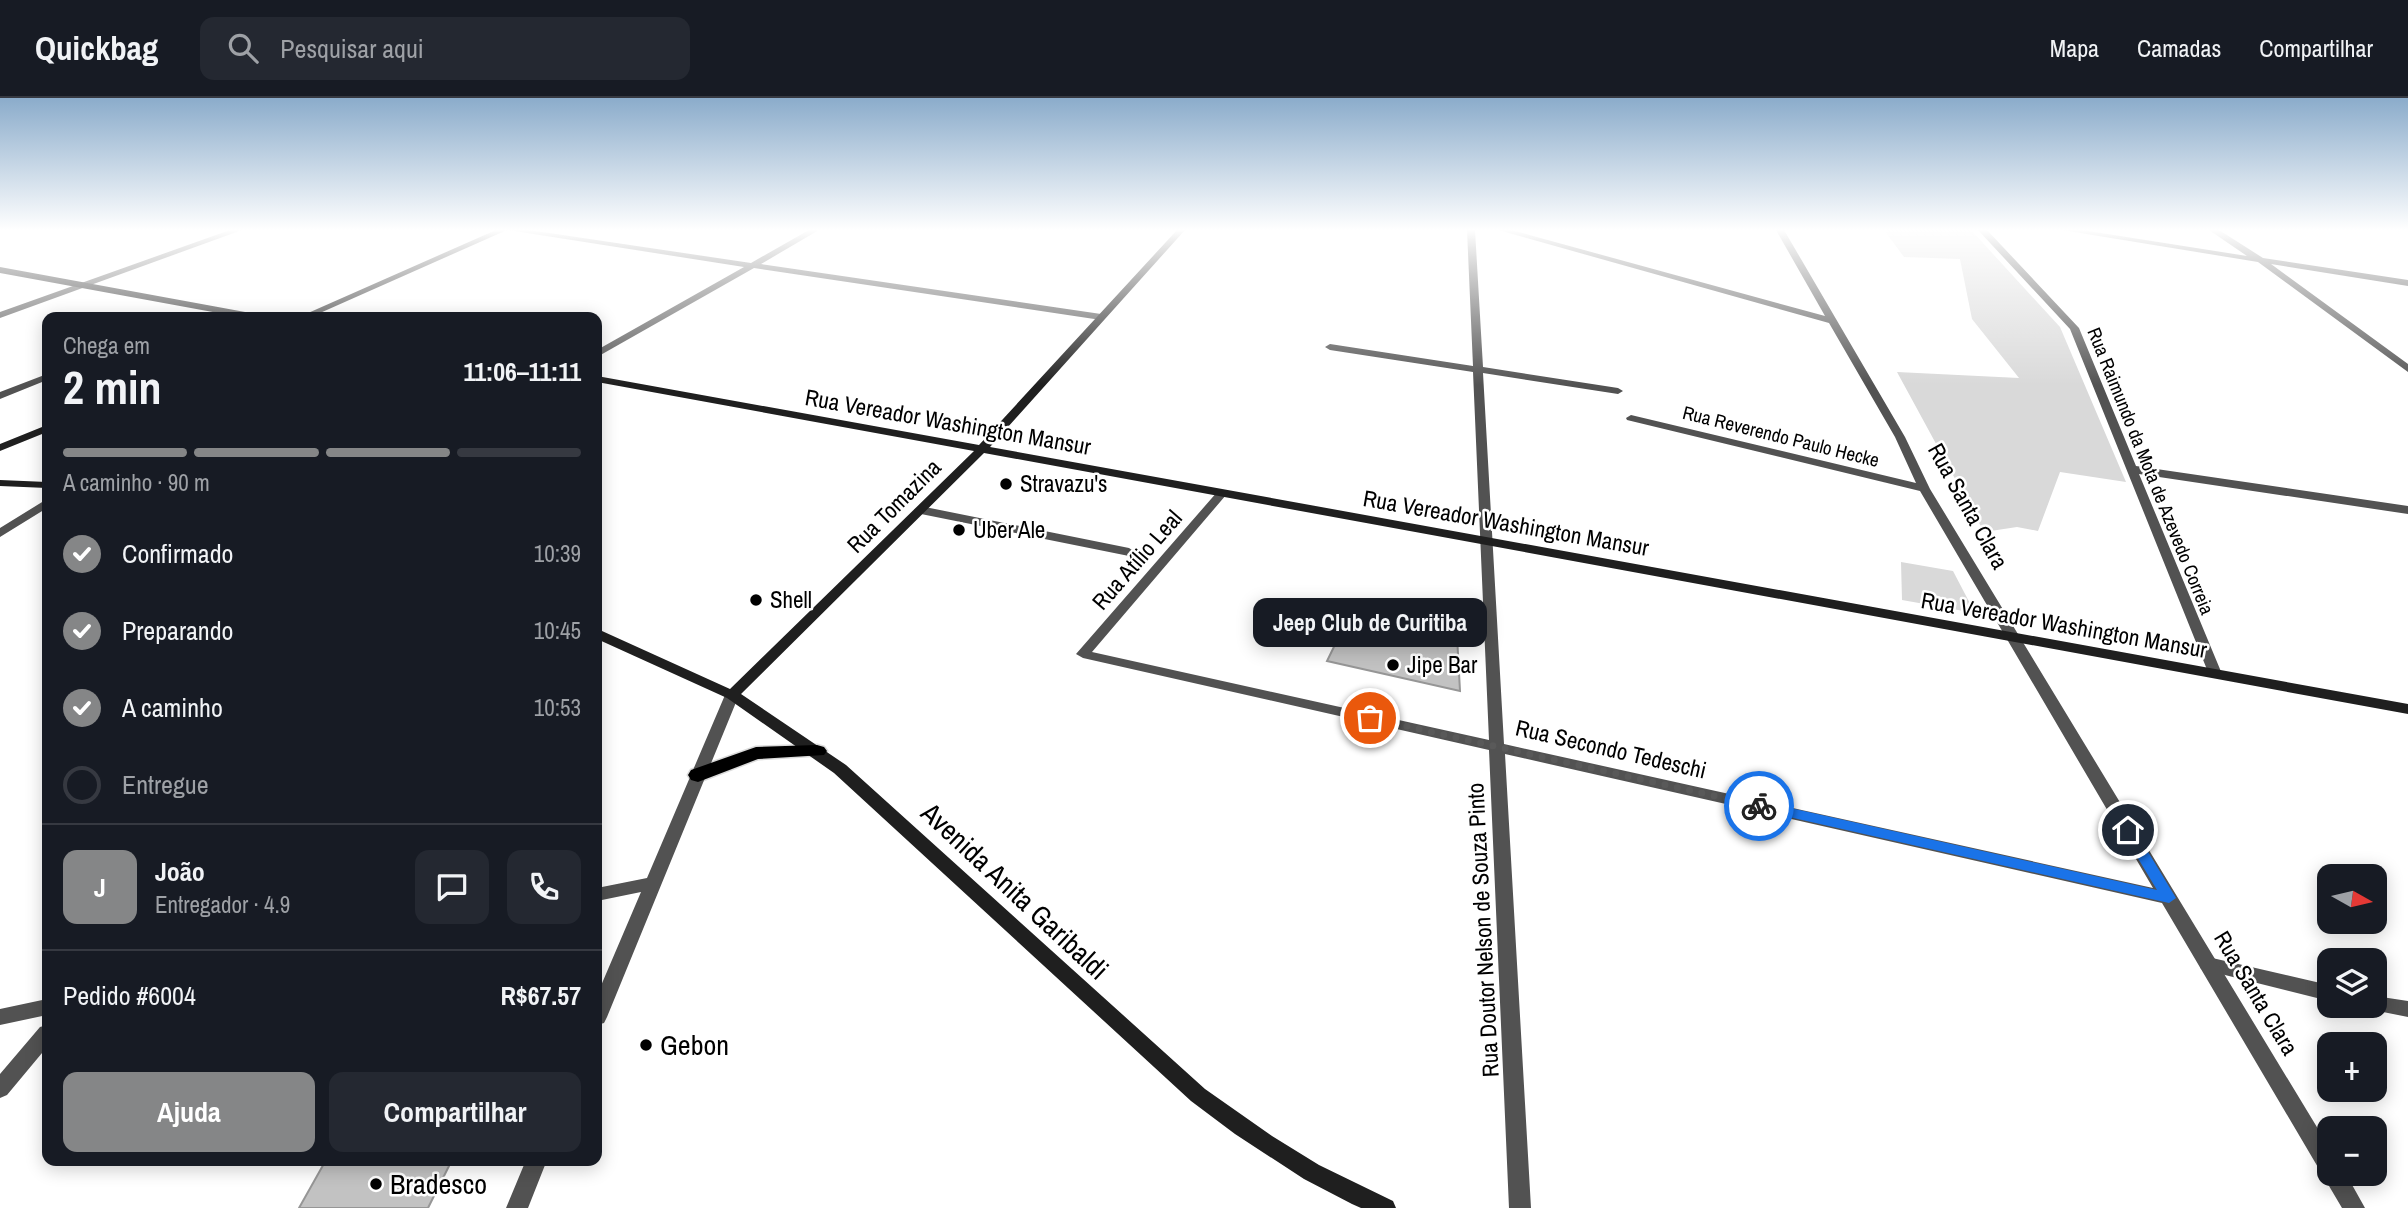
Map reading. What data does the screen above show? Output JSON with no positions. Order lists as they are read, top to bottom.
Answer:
{
  "streets": {
    "main road": ["Rua Vereador Washington Mansur", "Rua Tomazina", "Avenida Anita Garibaldi"],
    "street": [
      "Rua Reverendo Paulo Hecke",
      "Rua Raimundo da Mota de Azevedo Correia",
      "Rua Santa Clara",
      "Rua Atílio Leal",
      "Rua Secondo Tedeschi",
      "Rua Doutor Nelson de Souza Pinto"
    ]
  },
  "crossings": [
    ["Rua Vereador Washington Mansur", "Rua Raimundo da Mota de Azevedo Correia"],
    ["Rua Vereador Washington Mansur", "Rua Tomazina"],
    ["Rua Vereador Washington Mansur", "Rua Santa Clara"],
    ["Rua Vereador Washington Mansur", "Rua Atílio Leal"],
    ["Rua Vereador Washington Mansur", "Rua Doutor Nelson de Souza Pinto"],
    ["Rua Reverendo Paulo Hecke", "Rua Santa Clara"],
    ["Rua Tomazina", "Avenida Anita Garibaldi"],
    ["Rua Santa Clara", "Rua Secondo Tedeschi"],
    ["Rua Atílio Leal", "Rua Secondo Tedeschi"],
    ["Rua Secondo Tedeschi", "Rua Doutor Nelson de Souza Pinto"]
  ],
  "places": [
    "Stravazu's",
    "Uber Ale",
    "Shell",
    "Jipe Bar",
    "Jeep Club de Curitiba",
    "Gebon",
    "Bradesco"
  ],
  "north": "right",
  "page": {
    "header": "Quickbag",
    "search": "Pesquisar aqui",
    "nav": ["Mapa", "Camadas", "Compartilhar"],
    "heading": ["2 min", "Chega em", "11:06–11:11"],
    "panel": [
      "João",
      "Entregador · 4.9",
      "Pedido #6004",
      "R$67.57"
    ],
    "bar": "A caminho · 90 m",
    "list": [
      ["Confirmado", "10:39"],
      ["Preparando", "10:45"],
      ["A caminho", "10:53"],
      "Entregue"
    ],
    "bubble": "Jeep Club de Curitiba",
    "round": "J",
    "map_buttons": ["+", "−"],
    "buttons": ["Ajuda", "Compartilhar"]
  }
}
